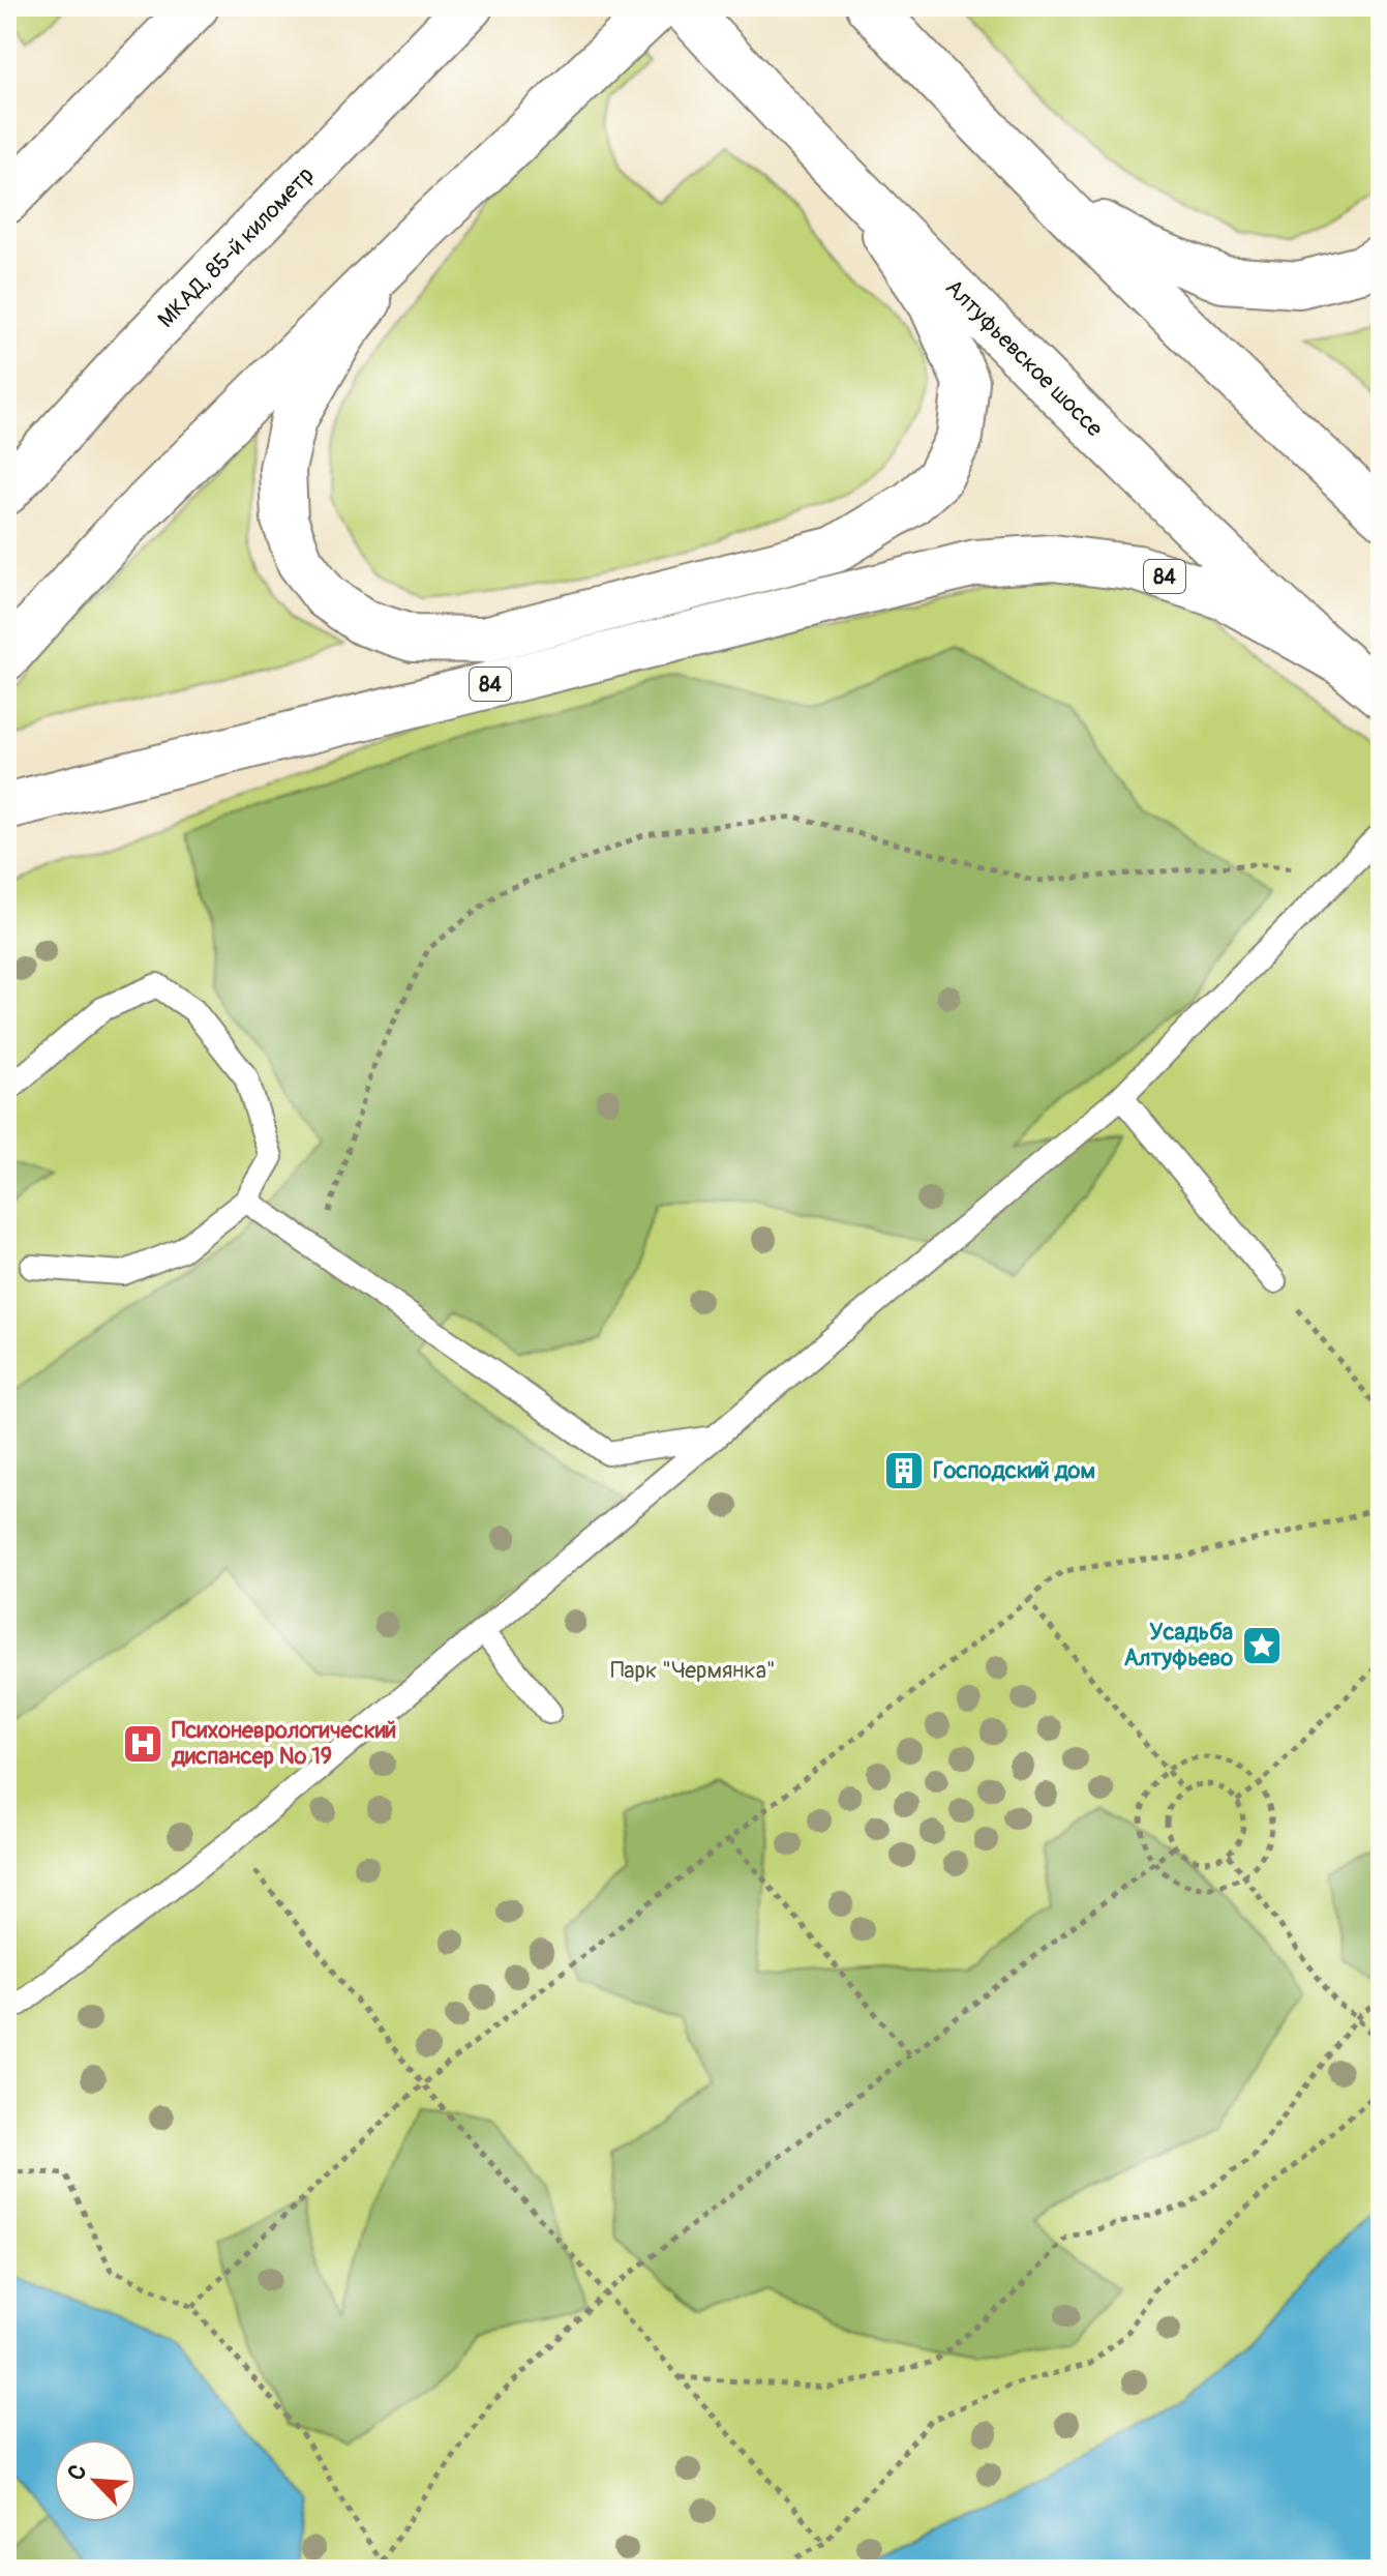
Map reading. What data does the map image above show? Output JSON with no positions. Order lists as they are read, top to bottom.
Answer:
{
  "streets": {
    "main road": ["МКАД, 85-й километр", "Алтуфьевское шоссе", "84"]
  },
  "crossings": [
    ["Алтуфьевское шоссе", "84"]
  ],
  "parks": ["Парк \"Чермянка\""],
  "places": {
    "building": ["Господский дом"],
    "place": ["Усадьба Алтуфьево"],
    "hospital": ["Психоневрологический диспансер № 19"]
  },
  "north": "top left"
}
